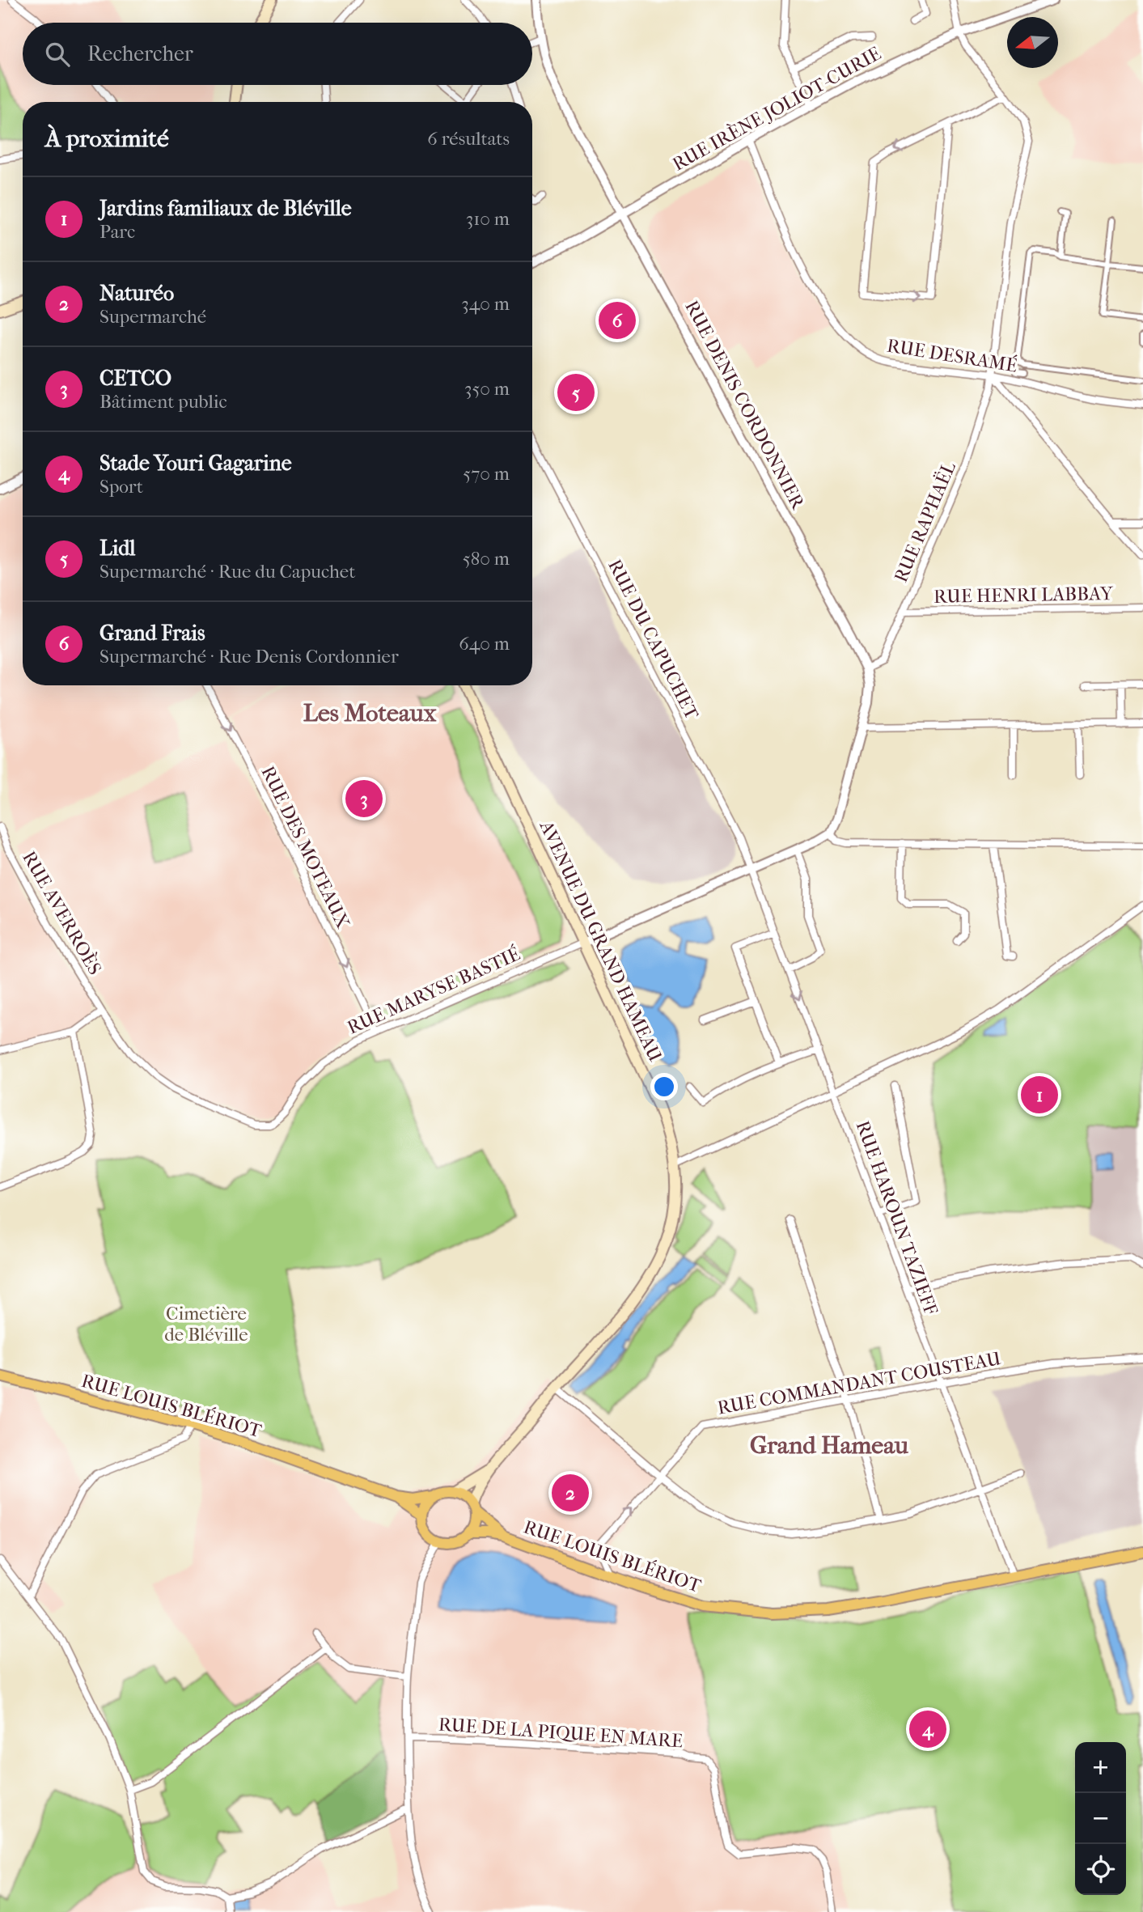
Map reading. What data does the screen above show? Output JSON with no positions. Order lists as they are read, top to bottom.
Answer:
{
  "streets": {
    "main road": ["AVENUE DU GRAND HAMEAU", "RUE LOUIS BLÉRIOT"],
    "street": [
      "RUE IRÈNE JOLIOT-CURIE",
      "RUE DESRAMÉ",
      "RUE DENIS CORDONNIER",
      "RUE RAPHAËL",
      "RUE HENRI LABBAY",
      "RUE DU CAPUCHET",
      "RUE DES MOTEAUX",
      "RUE AVERROÈS",
      "RUE MARYSE BASTIÉ",
      "RUE HAROUN TAZIEFF",
      "RUE COMMANDANT COUSTEAU",
      "RUE DE LA PIQUE EN MARE"
    ]
  },
  "crossings": [
    ["RUE IRÈNE JOLIOT-CURIE", "RUE DESRAMÉ"],
    ["RUE IRÈNE JOLIOT-CURIE", "RUE DENIS CORDONNIER"],
    ["RUE IRÈNE JOLIOT-CURIE", "RUE RAPHAËL"],
    ["RUE DESRAMÉ", "RUE RAPHAËL"],
    ["RUE DENIS CORDONNIER", "RUE RAPHAËL"],
    ["RUE DENIS CORDONNIER", "RUE MARYSE BASTIÉ"],
    ["RUE RAPHAËL", "RUE HENRI LABBAY"],
    ["RUE DU CAPUCHET", "RUE MARYSE BASTIÉ"],
    ["RUE DU CAPUCHET", "RUE HAROUN TAZIEFF"],
    ["RUE DES MOTEAUX", "RUE MARYSE BASTIÉ"],
    ["RUE AVERROÈS", "RUE MARYSE BASTIÉ"],
    ["AVENUE DU GRAND HAMEAU", "RUE MARYSE BASTIÉ"],
    ["AVENUE DU GRAND HAMEAU", "RUE LOUIS BLÉRIOT"],
    ["RUE MARYSE BASTIÉ", "RUE HAROUN TAZIEFF"],
    ["RUE HAROUN TAZIEFF", "RUE COMMANDANT COUSTEAU"],
    ["RUE HAROUN TAZIEFF", "RUE LOUIS BLÉRIOT"],
    ["RUE COMMANDANT COUSTEAU", "RUE LOUIS BLÉRIOT"]
  ],
  "one_way": ["RUE DES MOTEAUX"],
  "districts": ["Les Moteaux", "Grand Hameau"],
  "parks": ["Cimetière de Bléville"],
  "north": "left",
  "page": {
    "search": "Rechercher",
    "heading": ["À proximité", "6 résultats"],
    "list": [
      {
        "mark": "1",
        "name": "Jardins familiaux de Bléville",
        "note": "Parc",
        "value": "310 m"
      },
      {
        "mark": "2",
        "name": "Naturéo",
        "note": "Supermarché",
        "value": "340 m"
      },
      {
        "mark": "3",
        "name": "CETCO",
        "note": "Bâtiment public",
        "value": "350 m"
      },
      {
        "mark": "4",
        "name": "Stade Youri Gagarine",
        "note": "Sport",
        "value": "570 m"
      },
      {
        "mark": "5",
        "name": "Lidl",
        "note": "Supermarché · Rue du Capuchet",
        "value": "580 m"
      },
      {
        "mark": "6",
        "name": "Grand Frais",
        "note": "Supermarché · Rue Denis Cordonnier",
        "value": "640 m"
      }
    ],
    "pins": [
      "6",
      "5",
      "3",
      "1",
      "2",
      "4"
    ],
    "map_buttons": ["+", "−"]
  }
}
